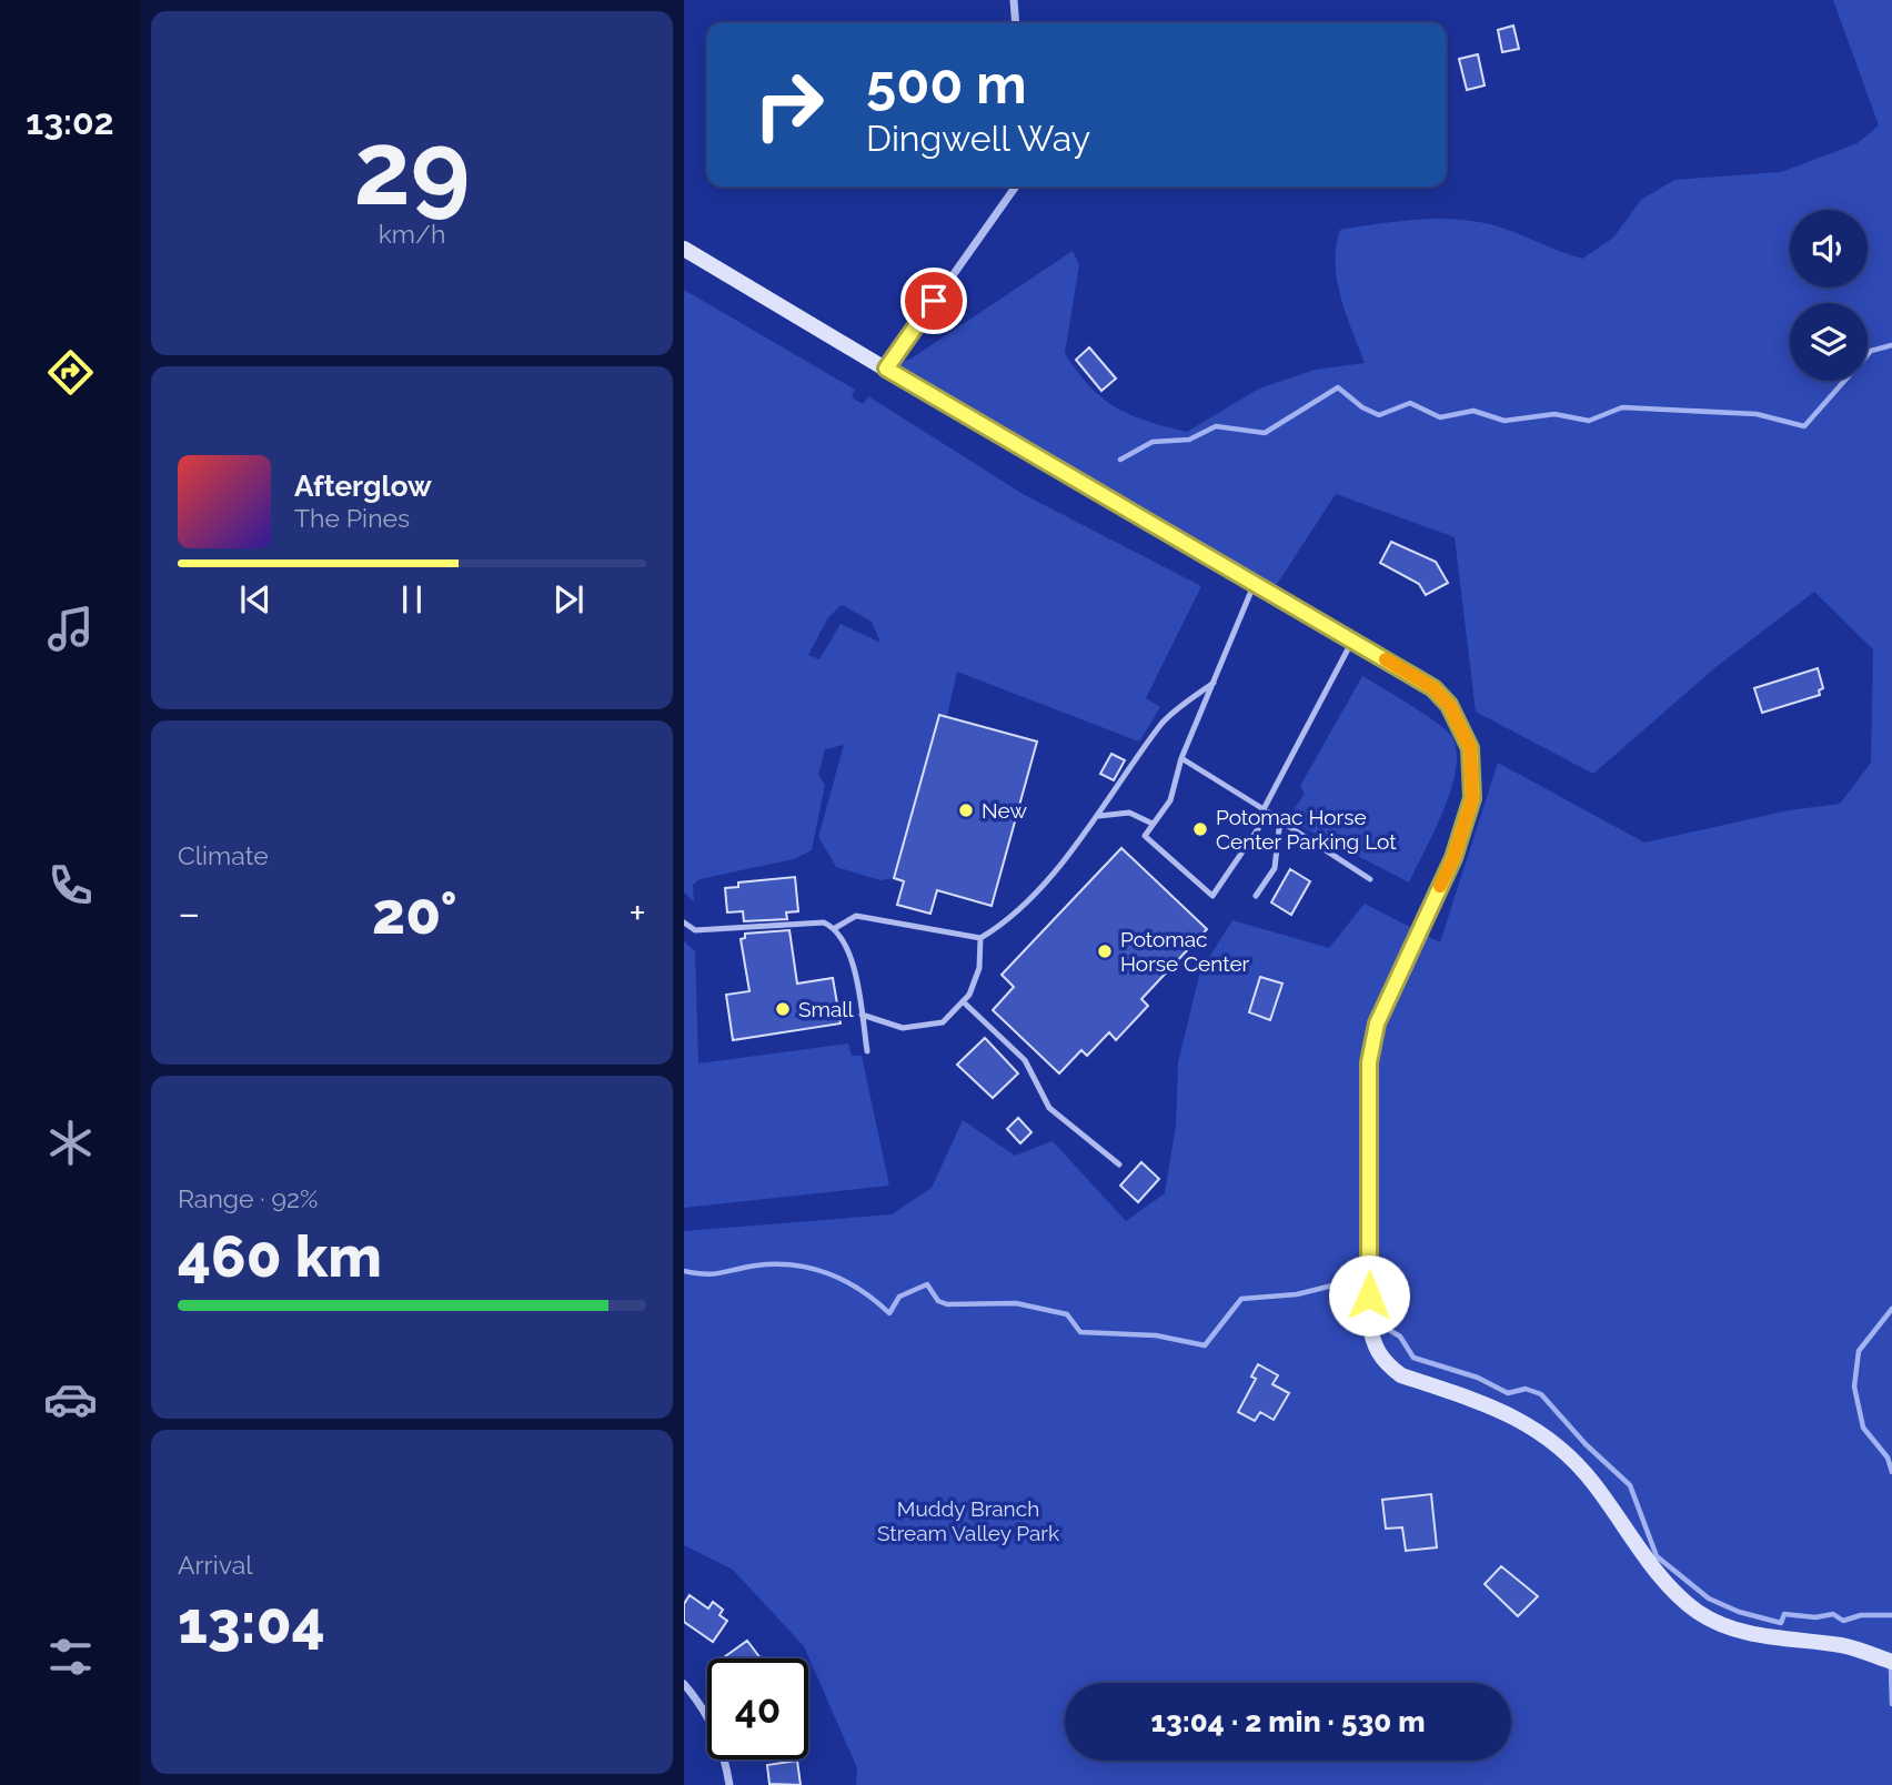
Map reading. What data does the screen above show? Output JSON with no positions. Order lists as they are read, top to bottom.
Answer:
{
  "parks": ["Muddy Branch Stream Valley Park"],
  "places": [
    "New",
    "Potomac Horse Center Parking Lot",
    "Potomac Horse Center",
    "Small"
  ],
  "page": {
    "tabs": "13:02",
    "tile": [
      ["29", "km/h"],
      "Climate",
      ["Range · 92%", "460 km"],
      ["Arrival", "13:04"]
    ],
    "turn": ["500 m", "Dingwell Way"],
    "song": ["Afterglow", "The Pines"],
    "heat": ["−", "20°", "+"],
    "limit": "40",
    "trip": "13:04 · 2 min · 530 m"
  }
}
